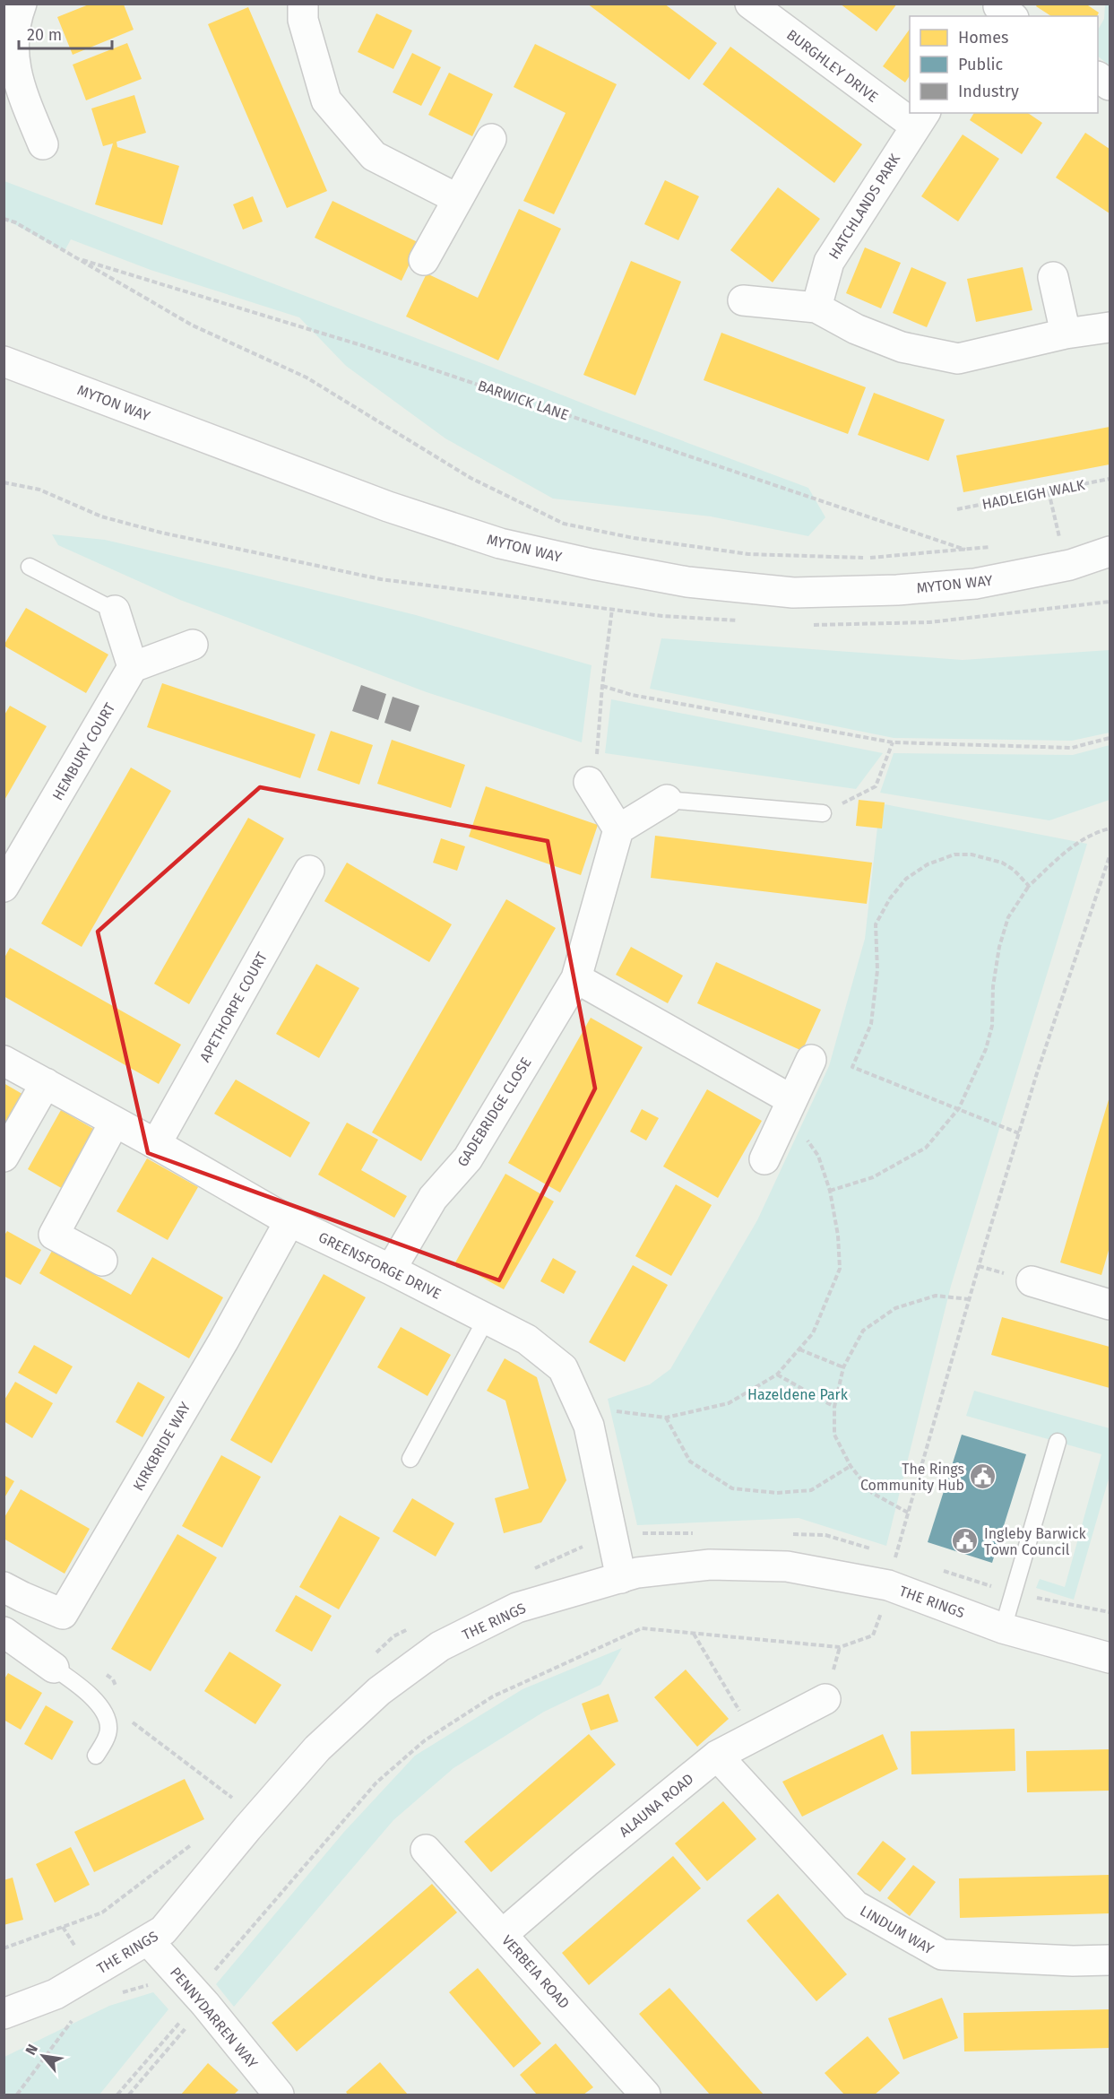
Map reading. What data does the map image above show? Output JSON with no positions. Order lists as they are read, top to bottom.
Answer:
{
  "streets": {
    "street": [
      "BURGHLEY DRIVE",
      "HATCHLANDS PARK",
      "MYTON WAY",
      "HEMBURY COURT",
      "APETHORPE COURT",
      "GADEBRIDGE CLOSE",
      "GREENSFORGE DRIVE",
      "KIRKBRIDE WAY",
      "THE RINGS",
      "ALAUNA ROAD",
      "LINDUM WAY",
      "VERBEIA ROAD",
      "PENNYDARREN WAY"
    ],
    "path": ["BARWICK LANE", "HADLEIGH WALK"]
  },
  "crossings": [
    ["APETHORPE COURT", "GREENSFORGE DRIVE"],
    ["GADEBRIDGE CLOSE", "GREENSFORGE DRIVE"],
    ["GREENSFORGE DRIVE", "KIRKBRIDE WAY"],
    ["GREENSFORGE DRIVE", "THE RINGS"],
    ["THE RINGS", "PENNYDARREN WAY"],
    ["ALAUNA ROAD", "LINDUM WAY"],
    ["ALAUNA ROAD", "VERBEIA ROAD"]
  ],
  "parks": ["Hazeldene Park"],
  "places": {
    "public building": ["The Rings Community Hub", "Ingleby Barwick Town Council"]
  },
  "legend": ["Homes", "Public", "Industry"],
  "scale_bar": "20 m",
  "north": "top left"
}
